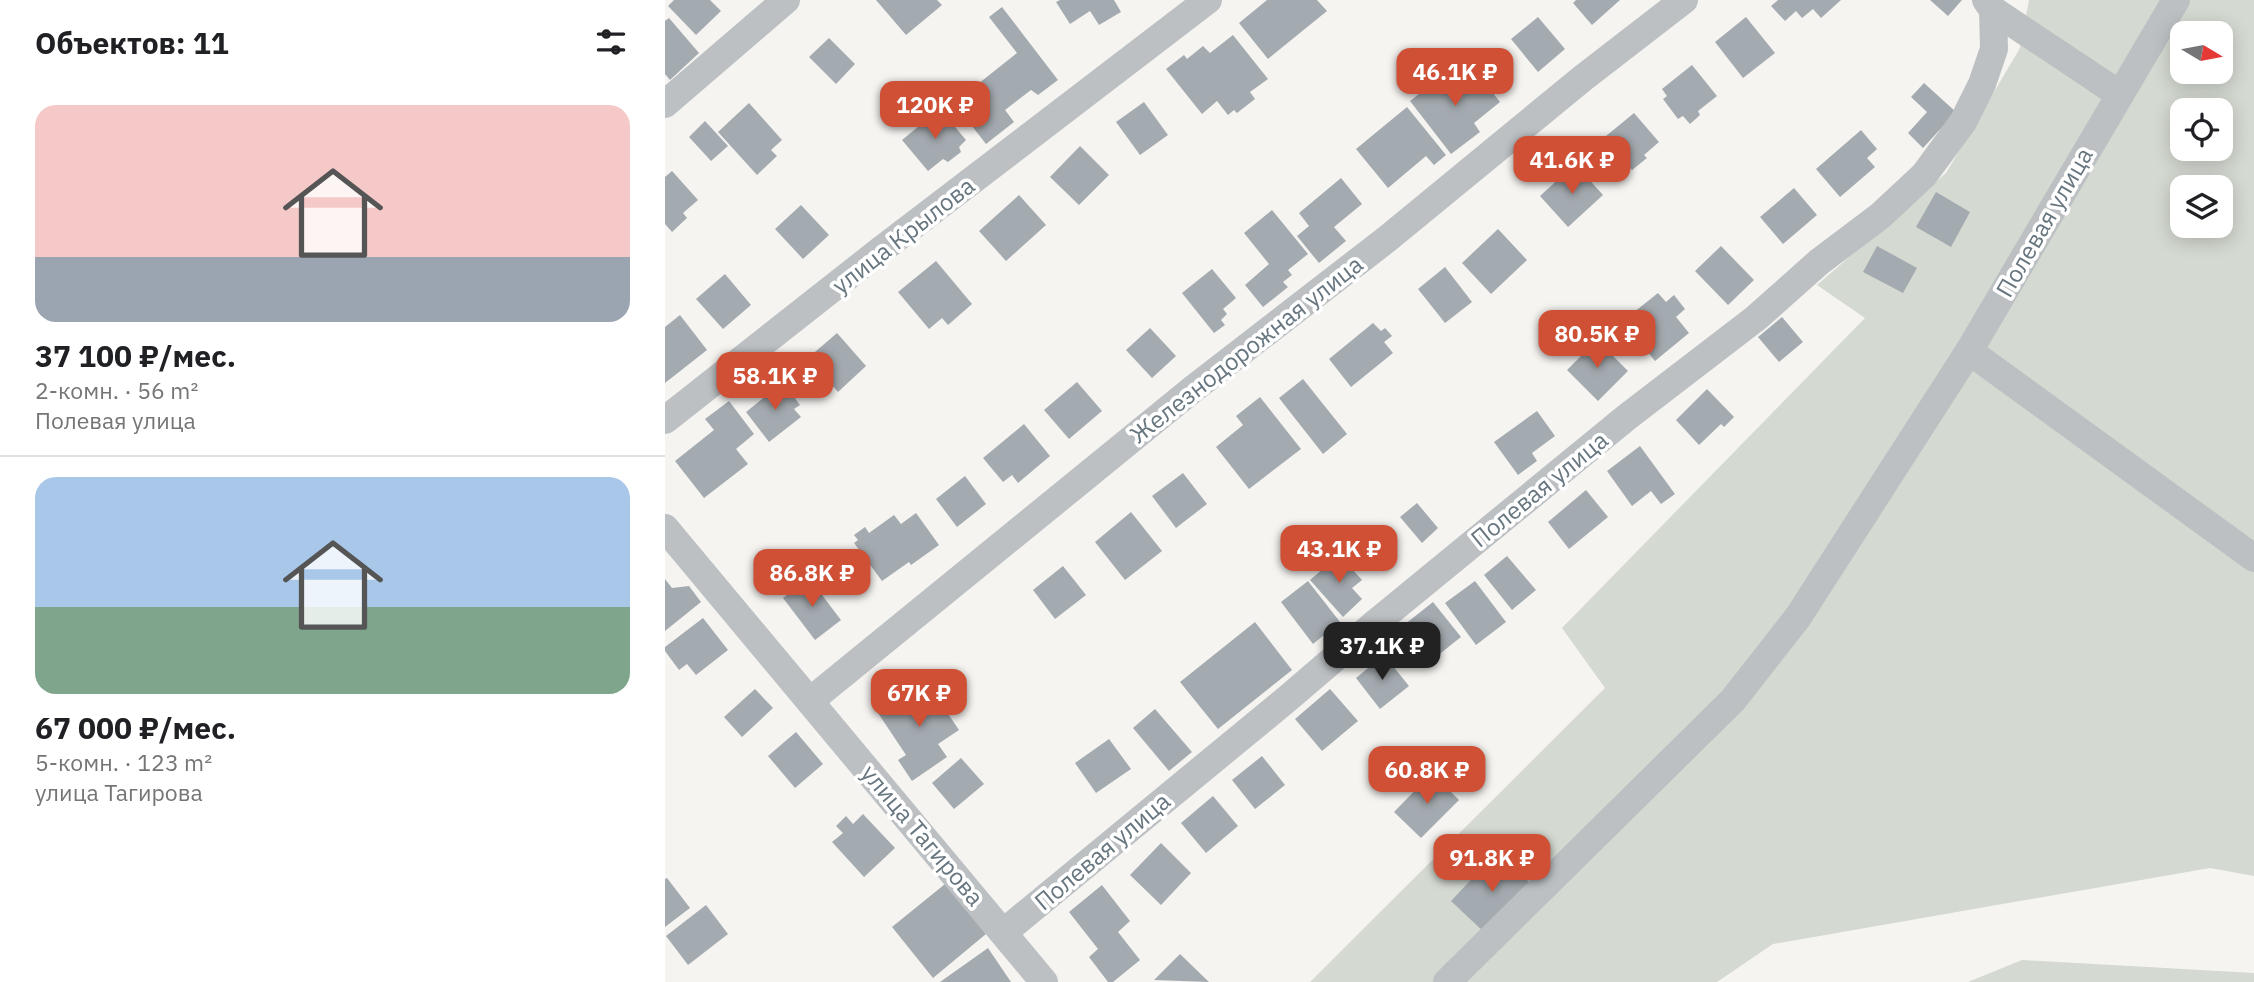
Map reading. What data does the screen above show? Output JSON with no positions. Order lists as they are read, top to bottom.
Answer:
{
  "streets": {
    "street": [
      "Полевая улица",
      "улица Крылова",
      "Железнодорожная улица",
      "улица Тагирова"
    ]
  },
  "crossings": [
    ["Полевая улица", "улица Тагирова"],
    ["Железнодорожная улица", "улица Тагирова"]
  ],
  "north": "right",
  "page": {
    "heading": "Объектов: 11",
    "price": [
      "46.1K ₽",
      "120K ₽",
      "41.6K ₽",
      "80.5K ₽",
      "58.1K ₽",
      "43.1K ₽",
      "86.8K ₽",
      "37.1K ₽",
      "67K ₽",
      "60.8K ₽",
      "91.8K ₽"
    ],
    "list": [
      {
        "name": "37 100 ₽/мес.",
        "note": "2-комн. · 56 m² · Полевая улица"
      },
      {
        "name": "67 000 ₽/мес.",
        "note": "5-комн. · 123 m² · улица Тагирова"
      }
    ]
  }
}
